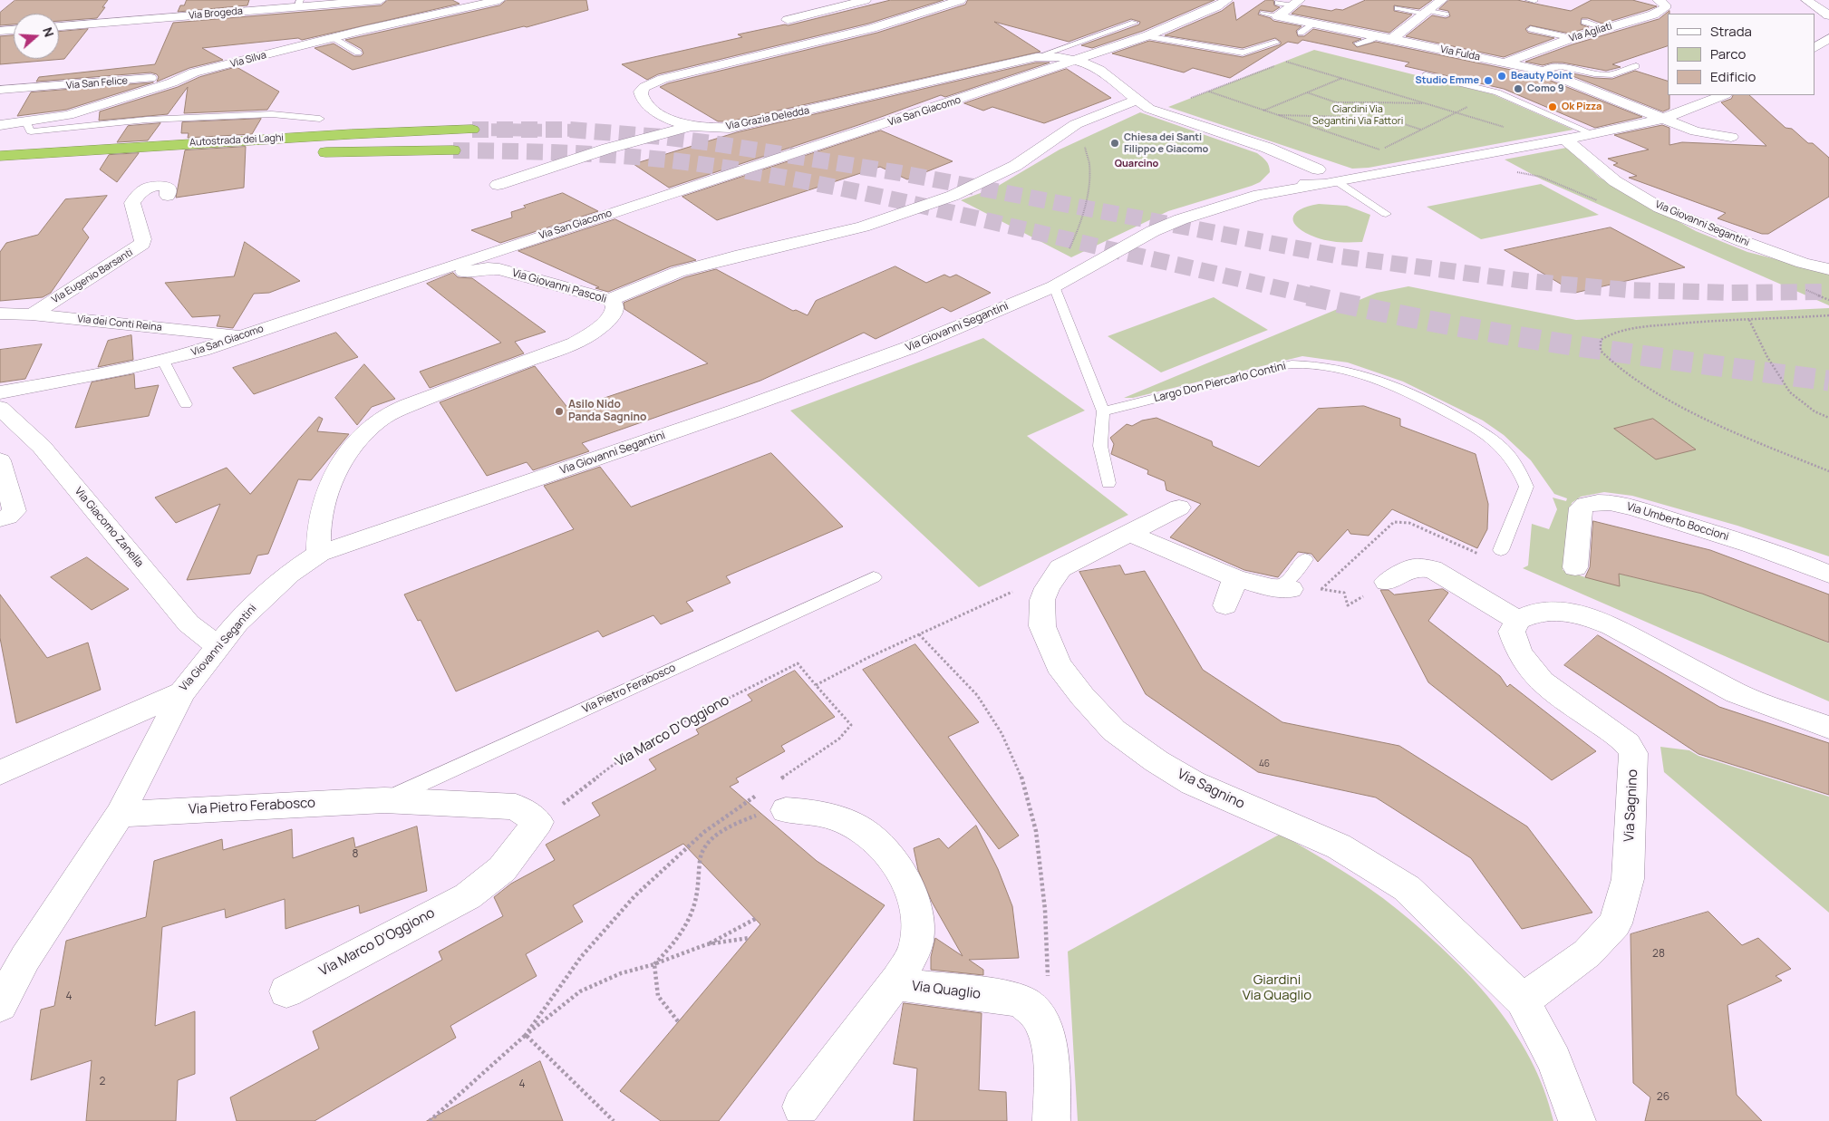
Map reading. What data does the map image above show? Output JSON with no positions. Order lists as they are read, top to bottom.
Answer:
{
  "streets": {
    "highway": ["Autostrada dei Laghi"],
    "street": [
      "Via Brogeda",
      "Via Agliati",
      "Via Fulda",
      "Via Silva",
      "Via San Felice",
      "Via San Giacomo",
      "Via Grazia Deledda",
      "Via Giovanni Segantini",
      "Via Eugenio Barsanti",
      "Via Giovanni Pascoli",
      "Via dei Conti Reina",
      "Via Umberto Boccioni",
      "Via Giacomo Zanella",
      "Via Pietro Ferabosco",
      "Via Marco D'Oggiono",
      "Via Sagnino",
      "Via Quaglio"
    ],
    "lane": ["Largo Don Piercarlo Contini"]
  },
  "crossings": [
    ["Via Agliati", "Via Fulda"],
    ["Via Fulda", "Via Giovanni Segantini"],
    ["Via Silva", "Via San Felice"],
    ["Via San Giacomo", "Via Grazia Deledda"],
    ["Via San Giacomo", "Via Giovanni Pascoli"],
    ["Via San Giacomo", "Via dei Conti Reina"],
    ["Via Grazia Deledda", "Via Giovanni Segantini"],
    ["Via Giovanni Segantini", "Via Giovanni Pascoli"],
    ["Via Giovanni Segantini", "Via Giacomo Zanella"],
    ["Via Eugenio Barsanti", "Via dei Conti Reina"],
    ["Via Pietro Ferabosco", "Via Marco D'Oggiono"]
  ],
  "districts": ["Quarcino"],
  "parks": ["Giardini Via Segantini Via Fattori", "Giardini Via Quaglio"],
  "places": [
    "Beauty Point",
    "Studio Emme",
    "Como 9",
    "Ok Pizza",
    "Chiesa dei Santi Filippo e Giacomo",
    "Asilo Nido Panda Sagnino"
  ],
  "house_numbers": [
    "46",
    "8",
    "28",
    "4",
    "2",
    "4",
    "26"
  ],
  "legend": ["Strada", "Parco", "Edificio"],
  "north": "right"
}
